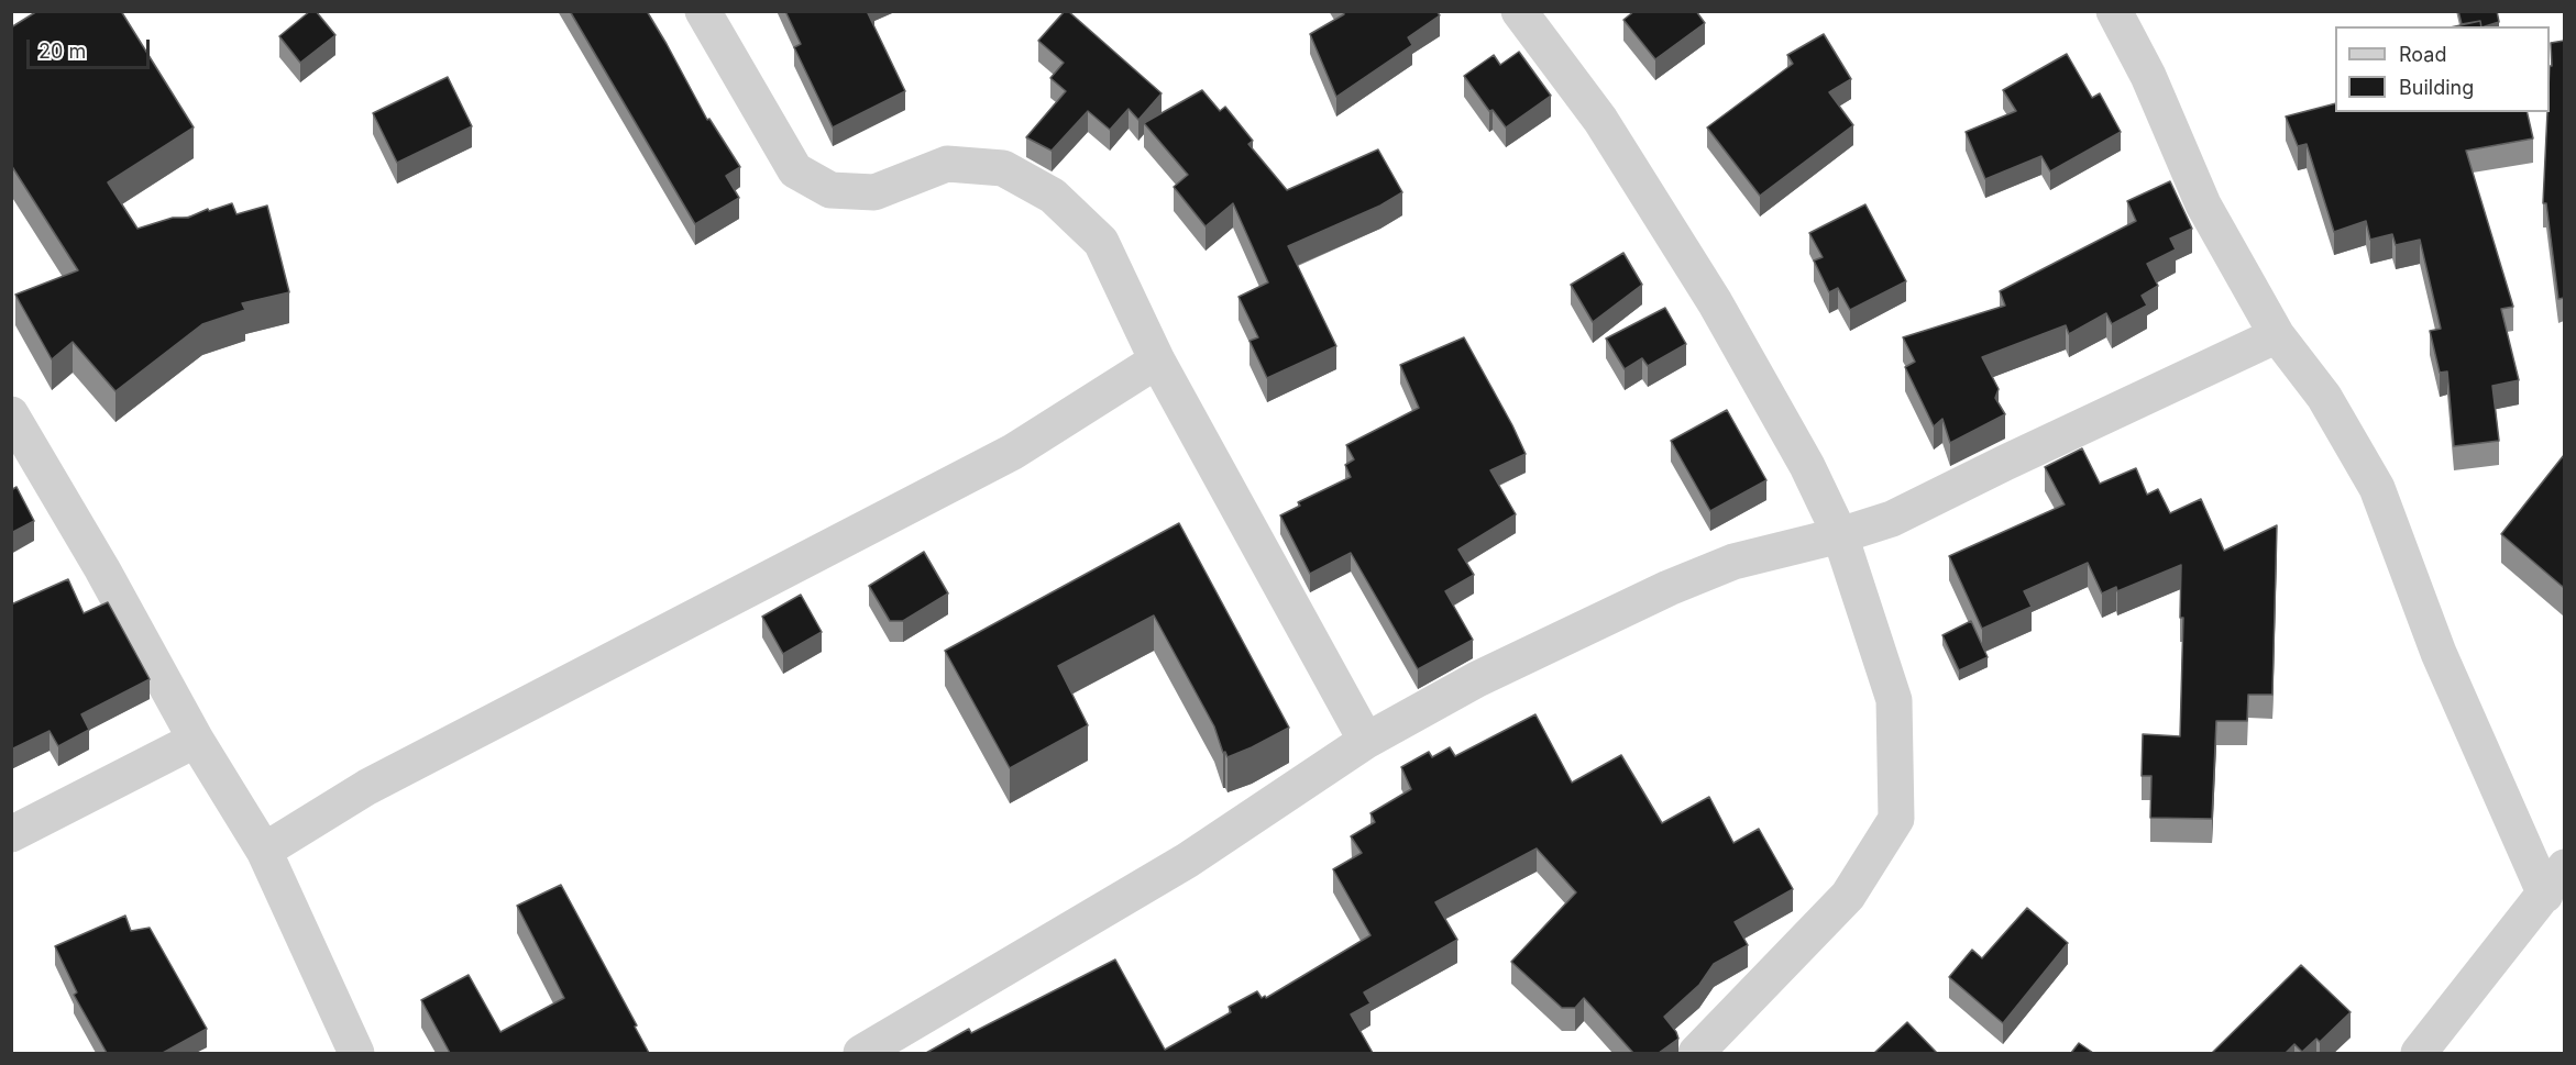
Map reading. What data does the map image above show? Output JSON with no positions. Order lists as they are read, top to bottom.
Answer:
{
  "legend": ["Road", "Building"],
  "scale_bar": "20 m"
}
